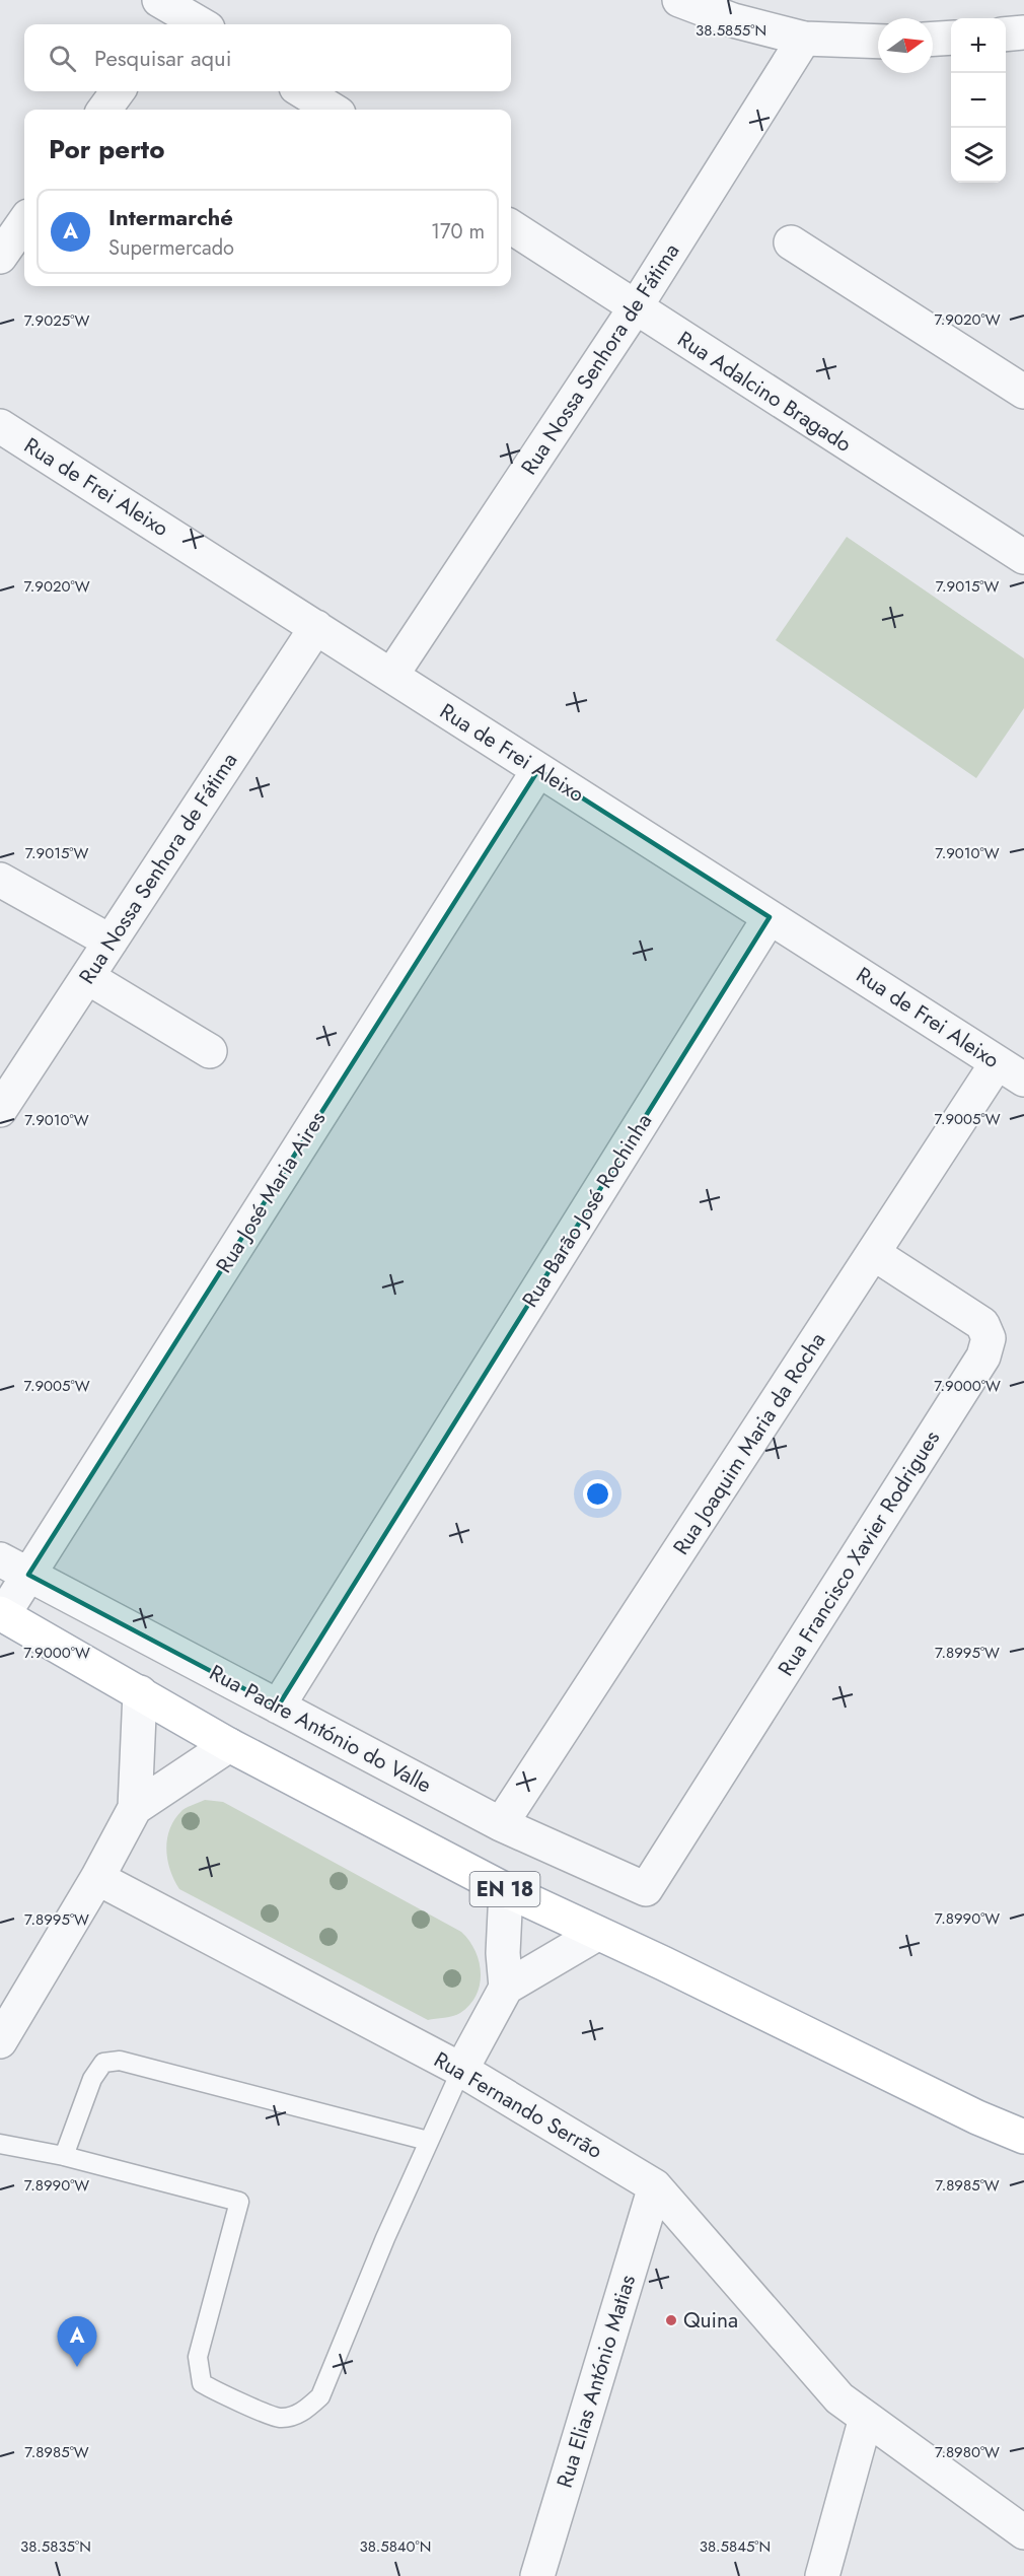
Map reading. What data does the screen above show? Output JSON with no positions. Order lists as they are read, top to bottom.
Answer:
{
  "streets": {
    "main road": ["EN 18"],
    "street": [
      "Rua Nossa Senhora de Fátima",
      "Rua Adalcino Bragado",
      "Rua de Frei Aleixo",
      "Rua José Maria Aires",
      "Rua Barão José Rochinha",
      "Rua Joaquim Maria da Rocha",
      "Rua Francisco Xavier Rodrigues",
      "Rua Padre António do Valle",
      "Rua Fernando Serrão",
      "Rua Elias António Matias"
    ]
  },
  "crossings": [
    ["Rua Nossa Senhora de Fátima", "Rua Adalcino Bragado"],
    ["Rua Nossa Senhora de Fátima", "Rua de Frei Aleixo"],
    ["Rua de Frei Aleixo", "Rua José Maria Aires"],
    ["Rua de Frei Aleixo", "Rua Barão José Rochinha"],
    ["Rua de Frei Aleixo", "Rua Joaquim Maria da Rocha"],
    ["Rua José Maria Aires", "Rua Padre António do Valle"],
    ["Rua José Maria Aires", "EN 18"],
    ["Rua Barão José Rochinha", "Rua Padre António do Valle"],
    ["Rua Joaquim Maria da Rocha", "Rua Francisco Xavier Rodrigues"],
    ["Rua Joaquim Maria da Rocha", "Rua Padre António do Valle"],
    ["Rua Francisco Xavier Rodrigues", "Rua Padre António do Valle"],
    ["Rua Fernando Serrão", "Rua Elias António Matias"]
  ],
  "places": ["Quina"],
  "north": "right",
  "page": {
    "map_buttons": ["+", "−"],
    "search": "Pesquisar aqui",
    "heading": "Por perto",
    "list": [
      {
        "mark": "A",
        "name": "Intermarché",
        "note": "Supermercado",
        "value": "170 m"
      }
    ],
    "pins": "A"
  },
  "coordinates": [
    "38.5855°N",
    "7.9020°W",
    "7.9025°W",
    "7.9015°W",
    "7.9010°W",
    "7.9005°W",
    "7.9000°W",
    "7.8995°W",
    "7.8990°W",
    "7.8985°W",
    "7.8980°W",
    "38.5835°N",
    "38.5840°N",
    "38.5845°N"
  ]
}
